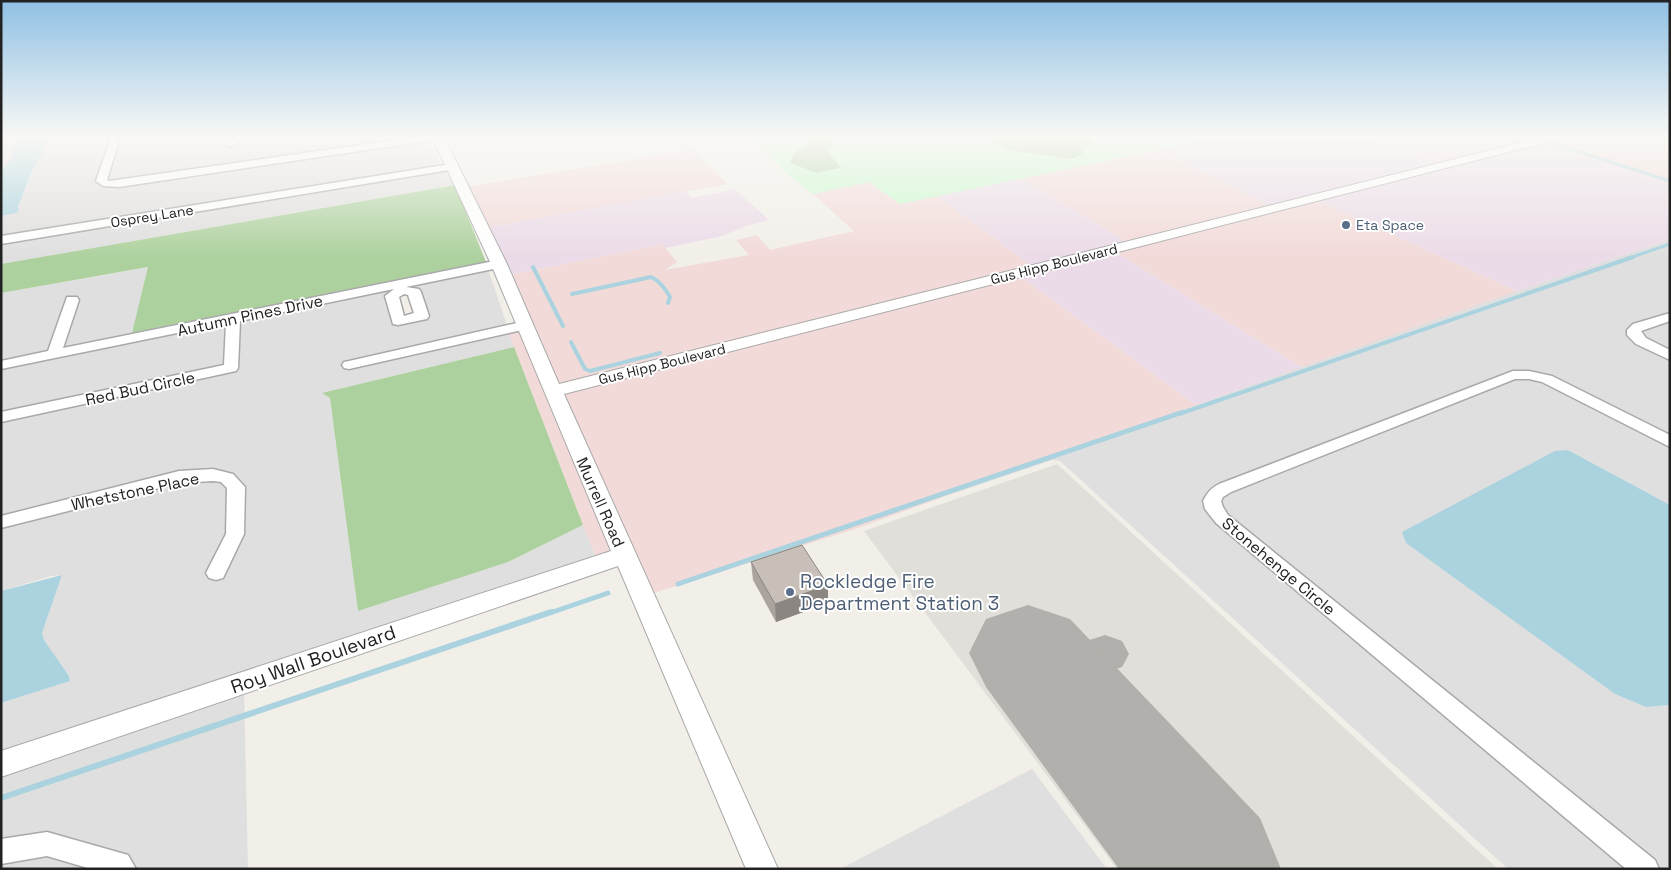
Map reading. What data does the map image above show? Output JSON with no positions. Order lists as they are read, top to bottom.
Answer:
{
  "streets": {
    "street": [
      "Osprey Lane",
      "Gus Hipp Boulevard",
      "Autumn Pines Drive",
      "Red Bud Circle",
      "Whetstone Place",
      "Murrell Road",
      "Stonehenge Circle",
      "Roy Wall Boulevard"
    ]
  },
  "crossings": [
    ["Gus Hipp Boulevard", "Murrell Road"],
    ["Autumn Pines Drive", "Red Bud Circle"],
    ["Autumn Pines Drive", "Murrell Road"],
    ["Murrell Road", "Roy Wall Boulevard"]
  ],
  "places": ["Eta Space", "Rockledge Fire Department Station 3"]
}
